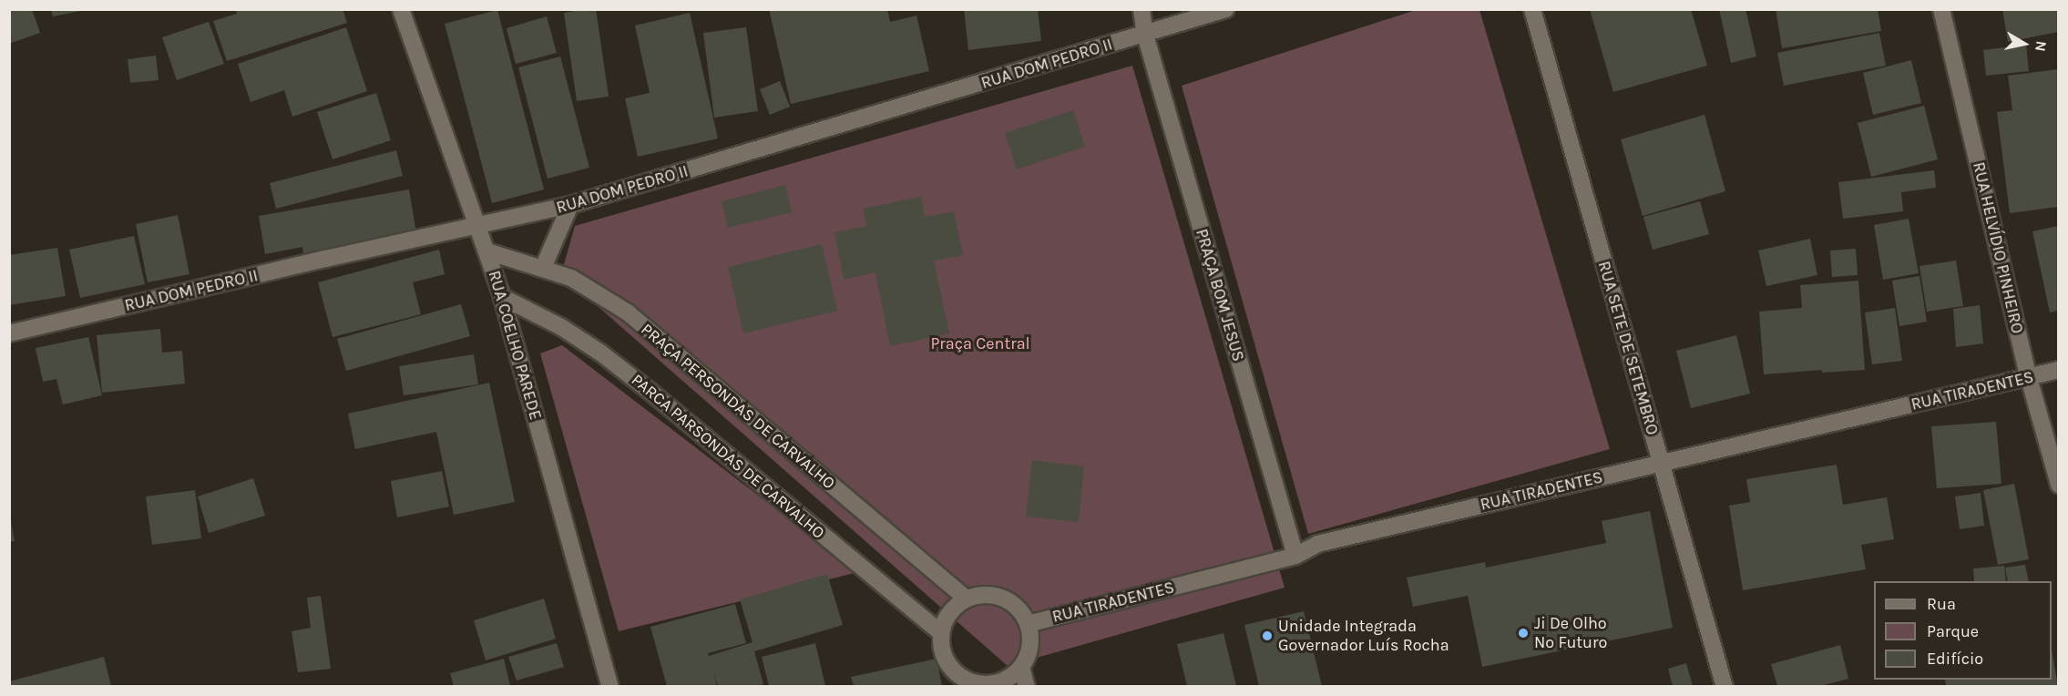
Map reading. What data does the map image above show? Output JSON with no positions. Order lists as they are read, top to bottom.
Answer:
{
  "streets": {
    "street": [
      "RUA DOM PEDRO II",
      "RUA HELVÍDIO PINHEIRO",
      "PRAÇA BOM JESUS",
      "RUA COELHO PAREDE",
      "RUA SETE DE SETEMBRO",
      "RUA TIRADENTES",
      "PRAÇA PERSONDAS DE CARVALHO",
      "PARCA PARSONDAS DE CARVALHO"
    ]
  },
  "crossings": [
    ["RUA DOM PEDRO II", "PRAÇA BOM JESUS"],
    ["RUA DOM PEDRO II", "RUA COELHO PAREDE"],
    ["RUA HELVÍDIO PINHEIRO", "RUA TIRADENTES"],
    ["PRAÇA BOM JESUS", "RUA TIRADENTES"],
    ["RUA COELHO PAREDE", "PRAÇA PERSONDAS DE CARVALHO"],
    ["RUA COELHO PAREDE", "PARCA PARSONDAS DE CARVALHO"],
    ["RUA SETE DE SETEMBRO", "RUA TIRADENTES"],
    ["RUA TIRADENTES", "PRAÇA PERSONDAS DE CARVALHO"],
    ["RUA TIRADENTES", "PARCA PARSONDAS DE CARVALHO"],
    ["PRAÇA PERSONDAS DE CARVALHO", "PARCA PARSONDAS DE CARVALHO"]
  ],
  "parks": ["Praça Central"],
  "places": ["Ji De Olho No Futuro", "Unidade Integrada Governador Luís Rocha"],
  "legend": ["Rua", "Parque", "Edifício"],
  "north": "right"
}
